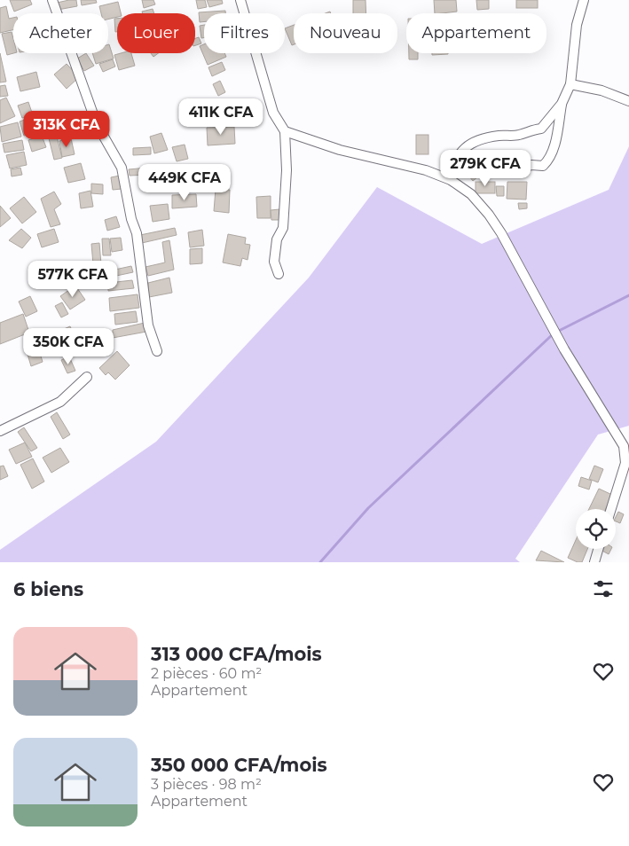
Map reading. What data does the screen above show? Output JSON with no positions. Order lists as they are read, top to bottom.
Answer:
{
  "page": {
    "chip": [
      "Acheter",
      "Louer",
      "Filtres",
      "Nouveau",
      "Appartement"
    ],
    "price": [
      "411K CFA",
      "313K CFA",
      "279K CFA",
      "449K CFA",
      "577K CFA",
      "350K CFA"
    ],
    "heading": "6 biens",
    "list": [
      {
        "name": "313 000 CFA/mois",
        "note": "2 pièces · 60 m² · Appartement"
      },
      {
        "name": "350 000 CFA/mois",
        "note": "3 pièces · 98 m² · Appartement"
      }
    ]
  }
}
